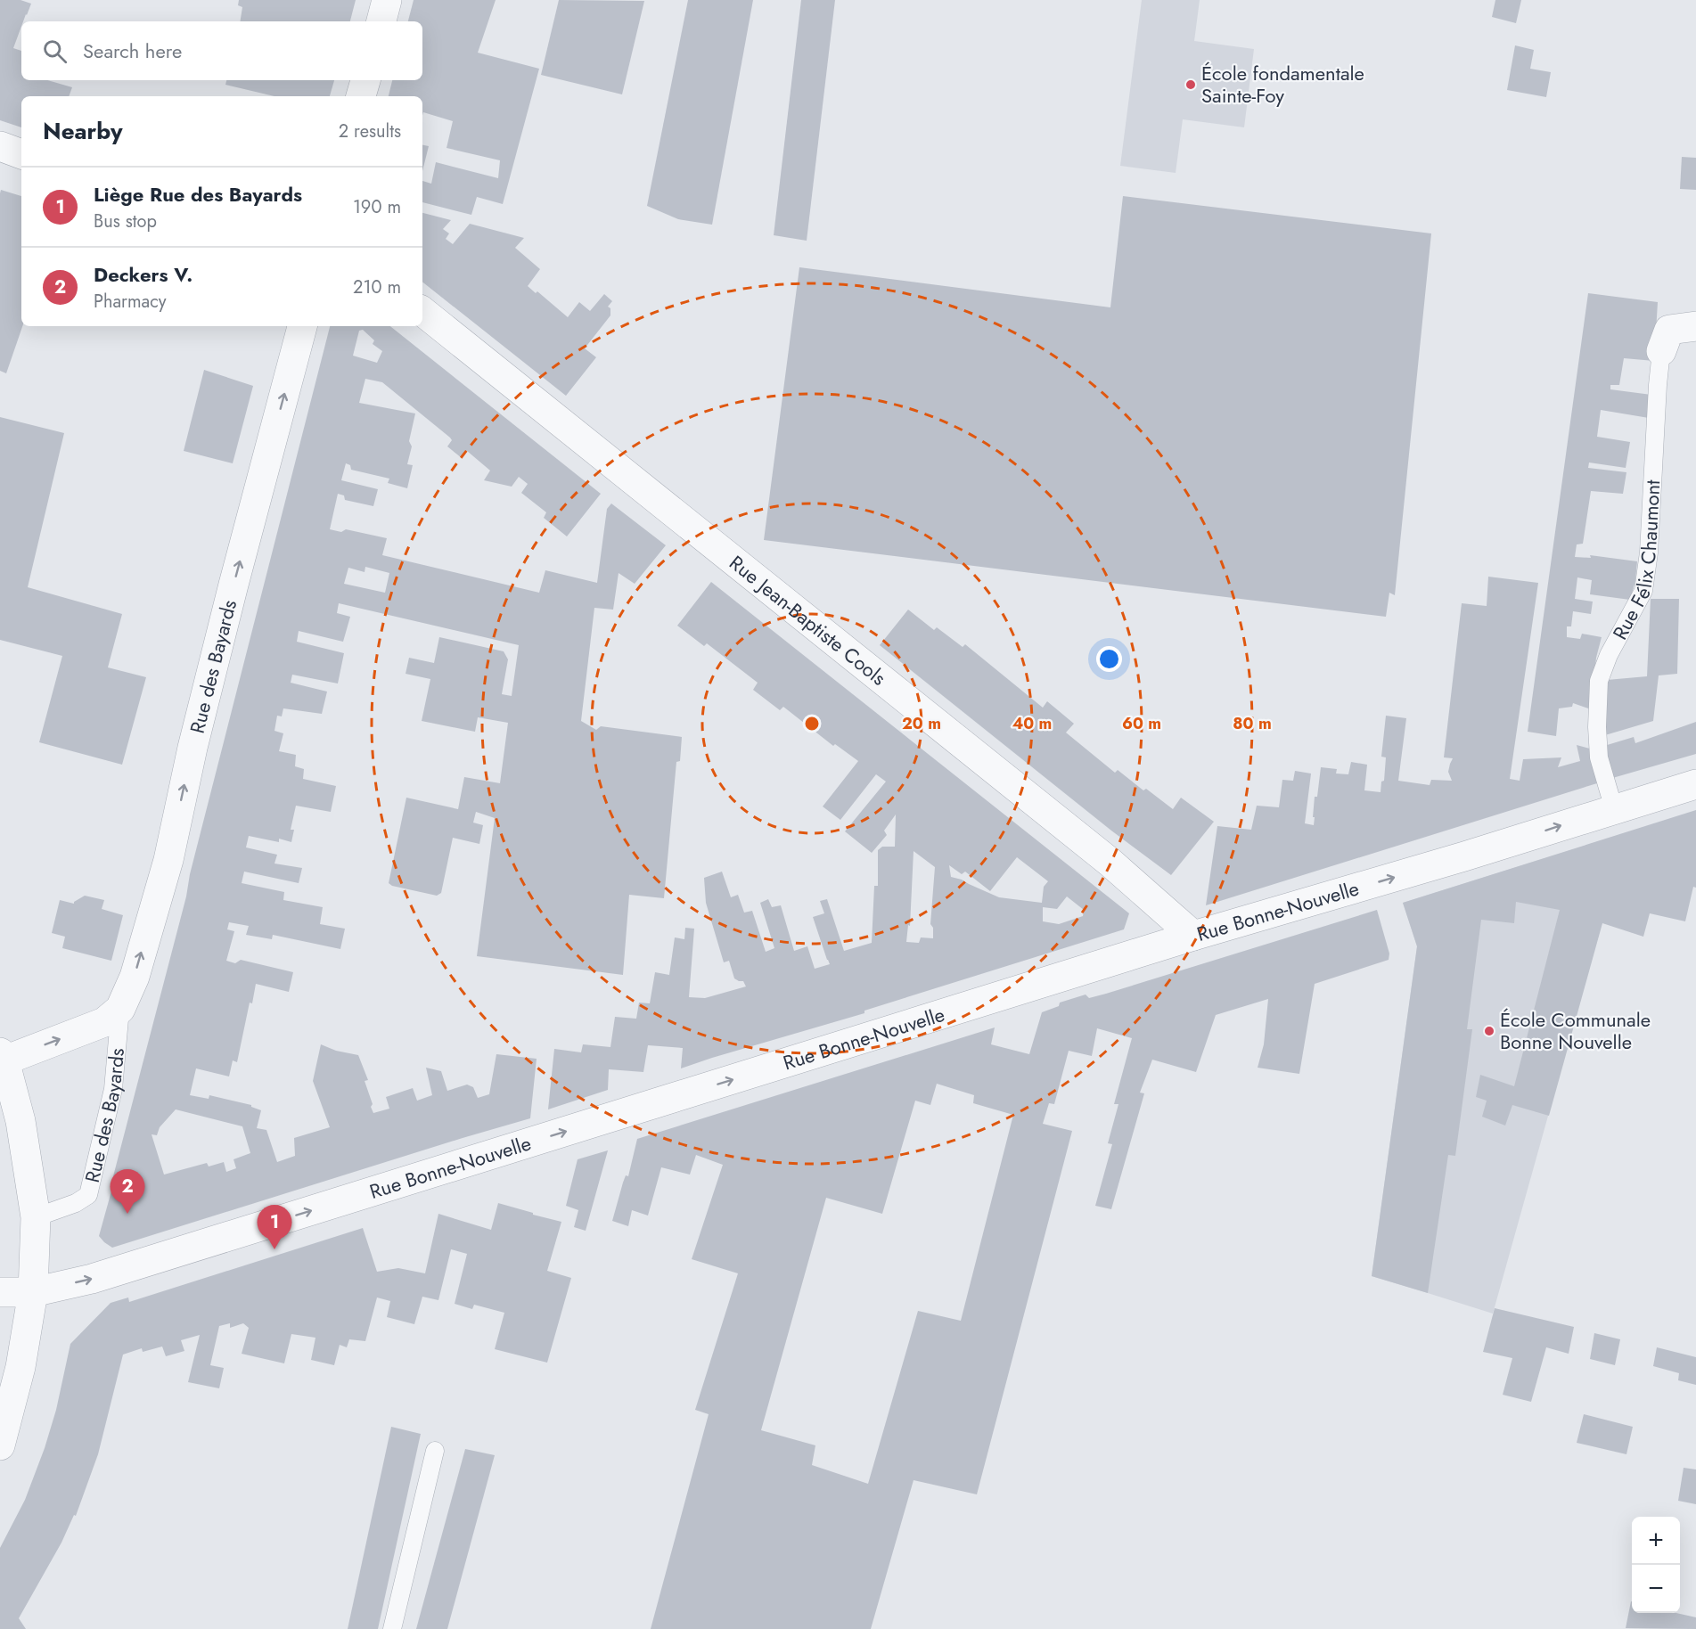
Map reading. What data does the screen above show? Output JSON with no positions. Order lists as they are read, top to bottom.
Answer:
{
  "streets": {
    "street": [
      "Rue Félix Chaumont",
      "Rue Jean-Baptiste Cools",
      "Rue des Bayards",
      "Rue Bonne-Nouvelle"
    ]
  },
  "crossings": [
    ["Rue Félix Chaumont", "Rue Bonne-Nouvelle"],
    ["Rue Jean-Baptiste Cools", "Rue Bonne-Nouvelle"],
    ["Rue des Bayards", "Rue Bonne-Nouvelle"]
  ],
  "one_way": ["Rue des Bayards", "Rue Bonne-Nouvelle"],
  "places": ["École fondamentale Sainte-Foy", "École Communale Bonne Nouvelle"],
  "page": {
    "search": "Search here",
    "heading": ["Nearby", "2 results"],
    "list": [
      {
        "mark": "1",
        "name": "Liège Rue des Bayards",
        "note": "Bus stop",
        "value": "190 m"
      },
      {
        "mark": "2",
        "name": "Deckers V.",
        "note": "Pharmacy",
        "value": "210 m"
      }
    ],
    "pins": ["2", "1"],
    "map_buttons": ["+", "−"]
  },
  "rings": [
    "20 m",
    "40 m",
    "60 m",
    "80 m"
  ]
}
